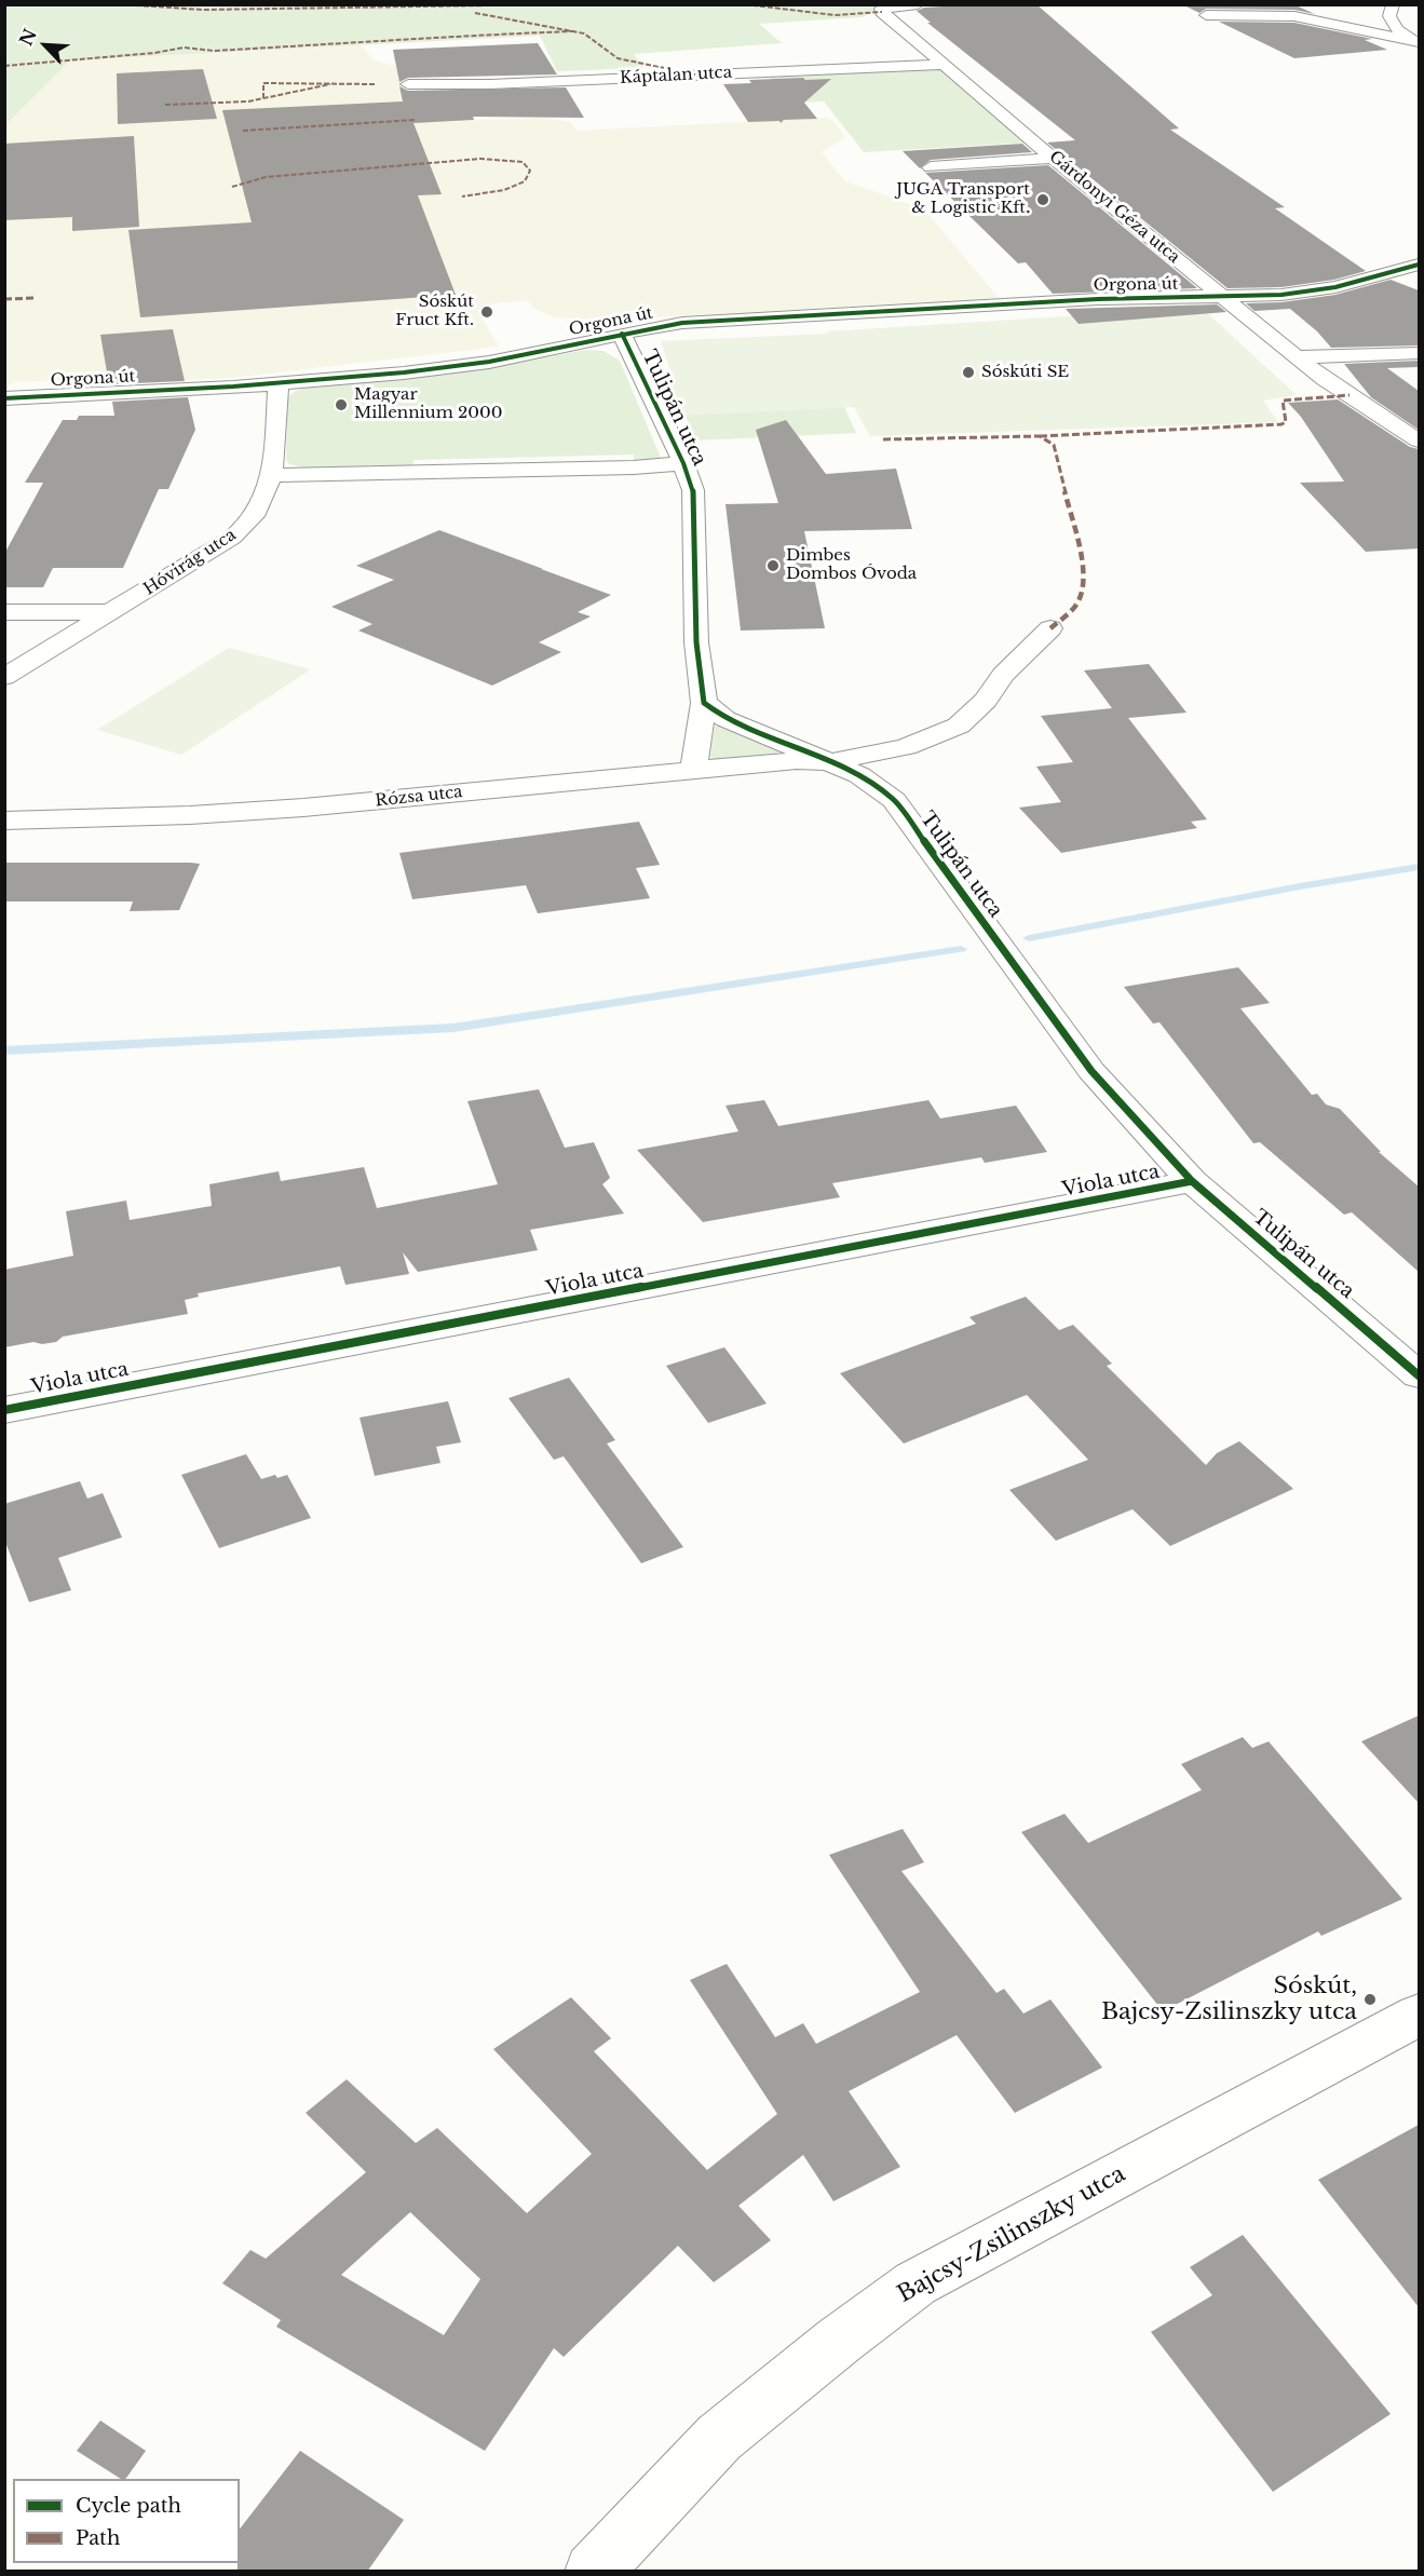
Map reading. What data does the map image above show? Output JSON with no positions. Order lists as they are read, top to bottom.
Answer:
{
  "streets": {
    "street": [
      "Káptalan utca",
      "Gárdonyi Géza utca",
      "Orgona út",
      "Tulipán utca",
      "Hóvirág utca",
      "Rózsa utca",
      "Viola utca",
      "Bajcsy-Zsilinszky utca"
    ]
  },
  "crossings": [
    ["Káptalan utca", "Gárdonyi Géza utca"],
    ["Gárdonyi Géza utca", "Orgona út"],
    ["Orgona út", "Tulipán utca"],
    ["Orgona út", "Hóvirág utca"],
    ["Tulipán utca", "Rózsa utca"],
    ["Tulipán utca", "Viola utca"]
  ],
  "places": [
    "JUGA Transport & Logistic Kft.",
    "Sóskút Fruct Kft.",
    "Sóskúti SE",
    "Magyar Millennium 2000",
    "Dimbes Dombos Óvoda",
    "Sóskút, Bajcsy-Zsilinszky utca"
  ],
  "legend": ["Cycle path", "Path"],
  "north": "top left"
}
